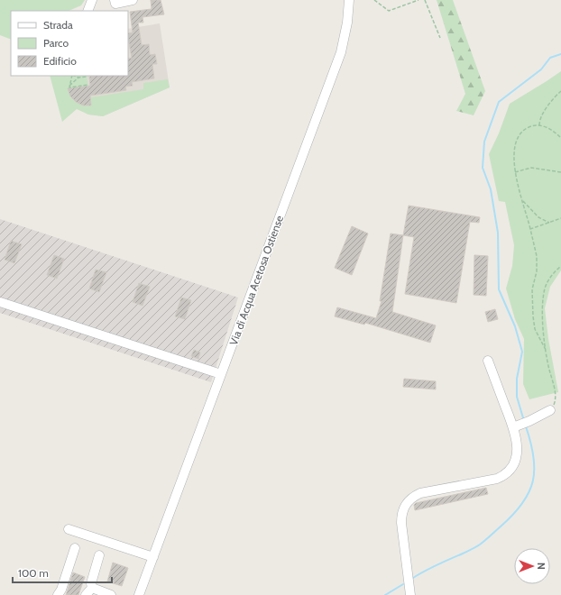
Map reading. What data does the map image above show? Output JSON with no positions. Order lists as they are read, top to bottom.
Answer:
{
  "streets": {
    "street": ["Via di Acqua Acetosa Ostiense"]
  },
  "legend": ["Strada", "Parco", "Edificio"],
  "scale_bar": "100 m",
  "north": "right"
}
